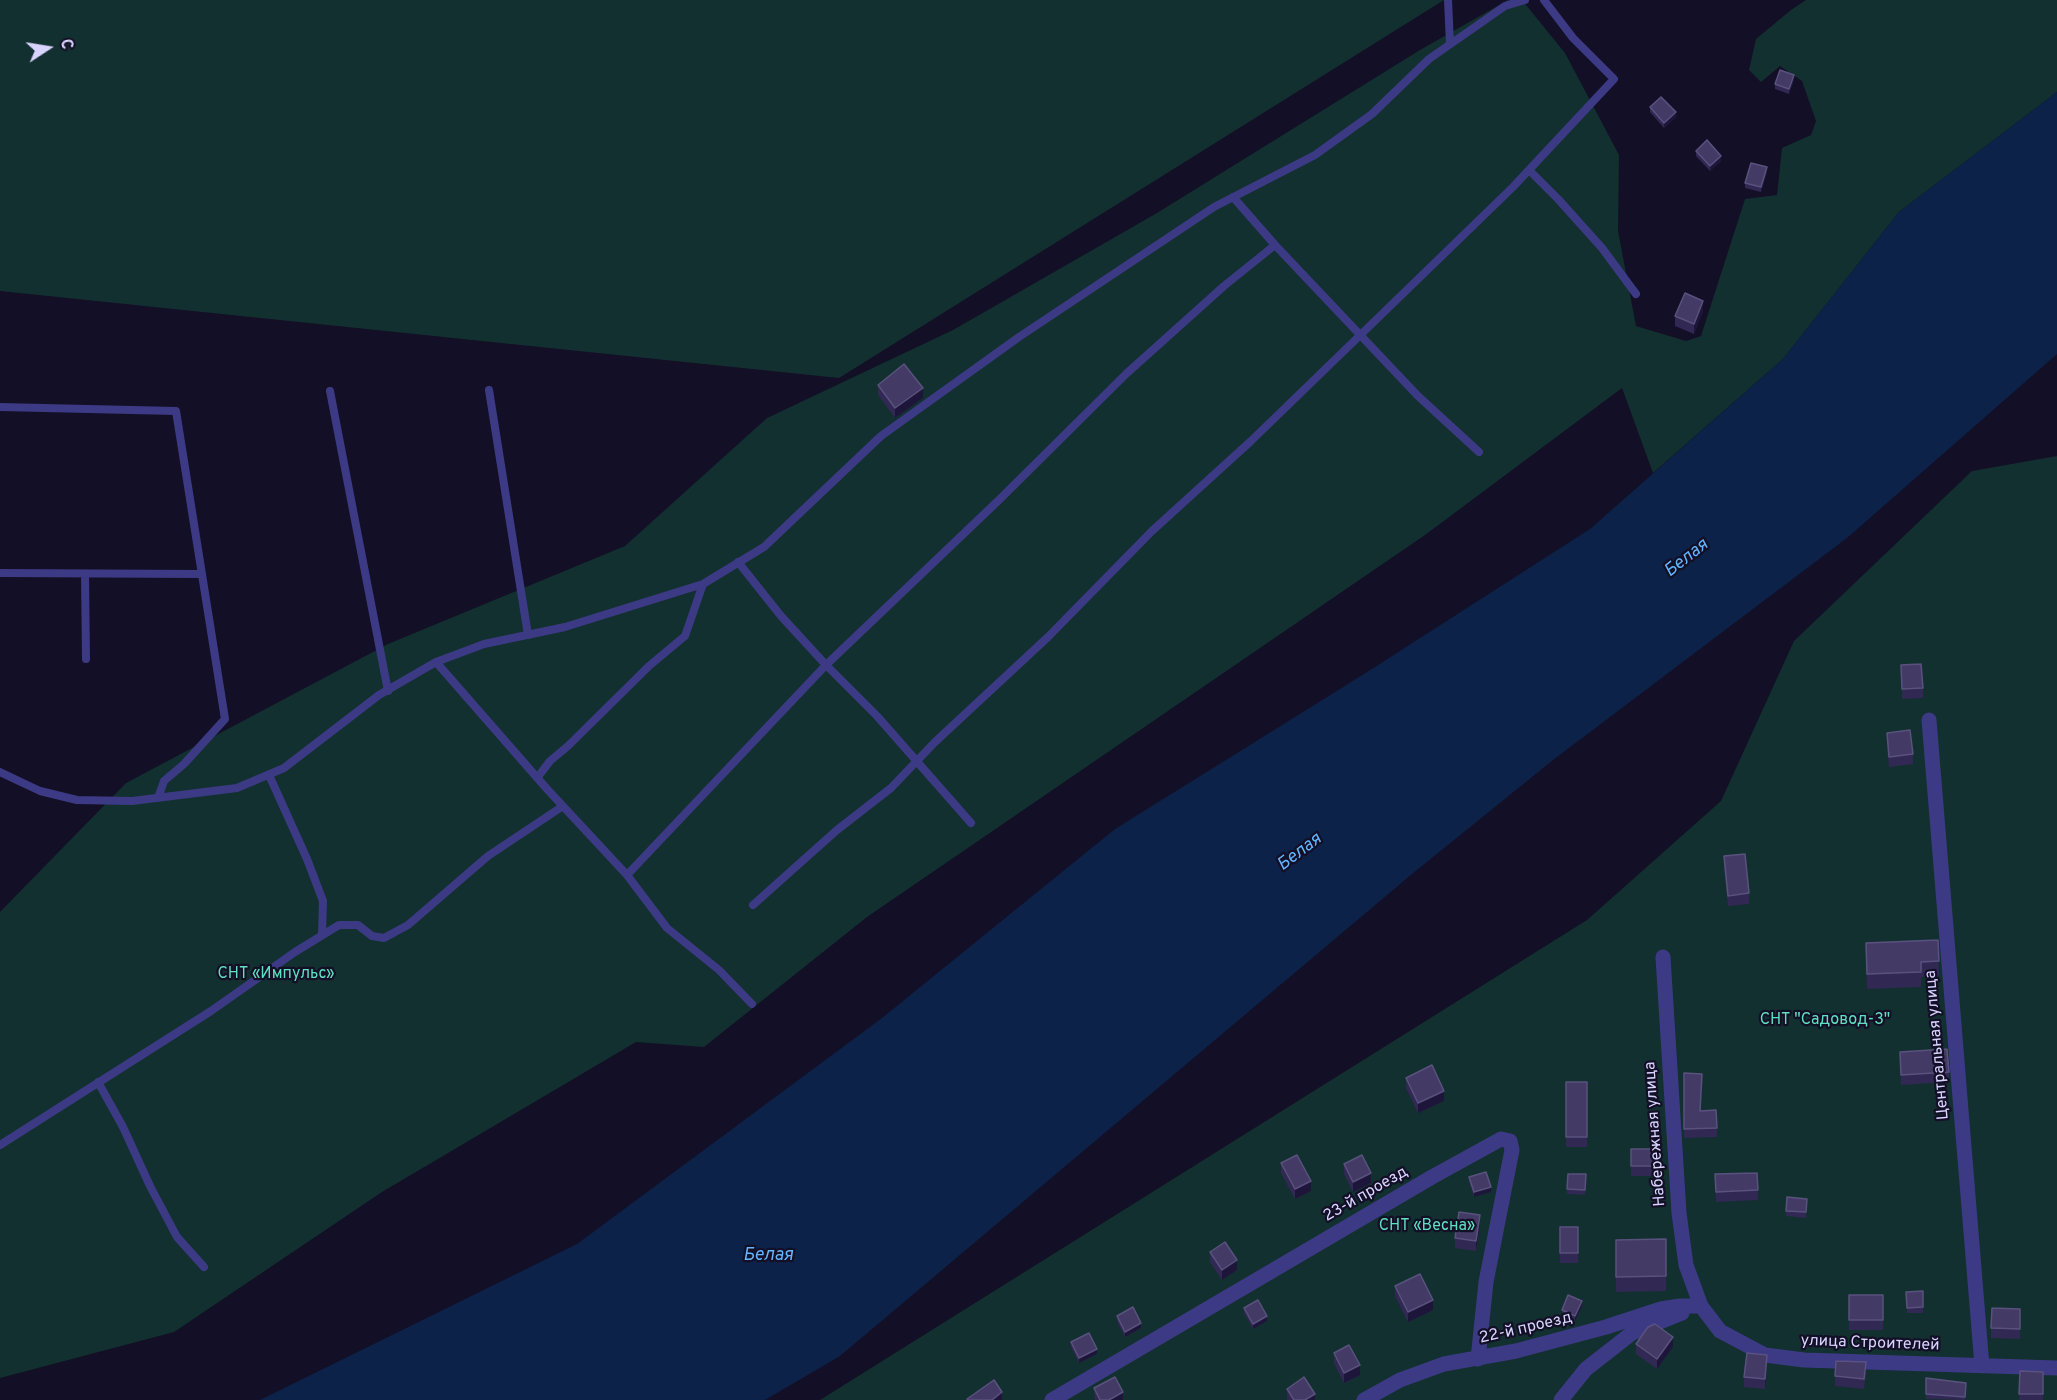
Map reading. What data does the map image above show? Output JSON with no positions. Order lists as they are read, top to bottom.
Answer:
{
  "streets": {
    "street": [
      "Центральная улица",
      "Набережная улица",
      "23-й проезд",
      "22-й проезд",
      "улица Строителей"
    ]
  },
  "crossings": [
    ["Центральная улица", "улица Строителей"],
    ["Набережная улица", "22-й проезд"],
    ["Набережная улица", "улица Строителей"],
    ["23-й проезд", "22-й проезд"],
    ["22-й проезд", "улица Строителей"]
  ],
  "water": ["Белая"],
  "parks": ["СНТ «Импульс»", "СНТ \"Садовод-3\"", "СНТ «Весна»"],
  "north": "right"
}
